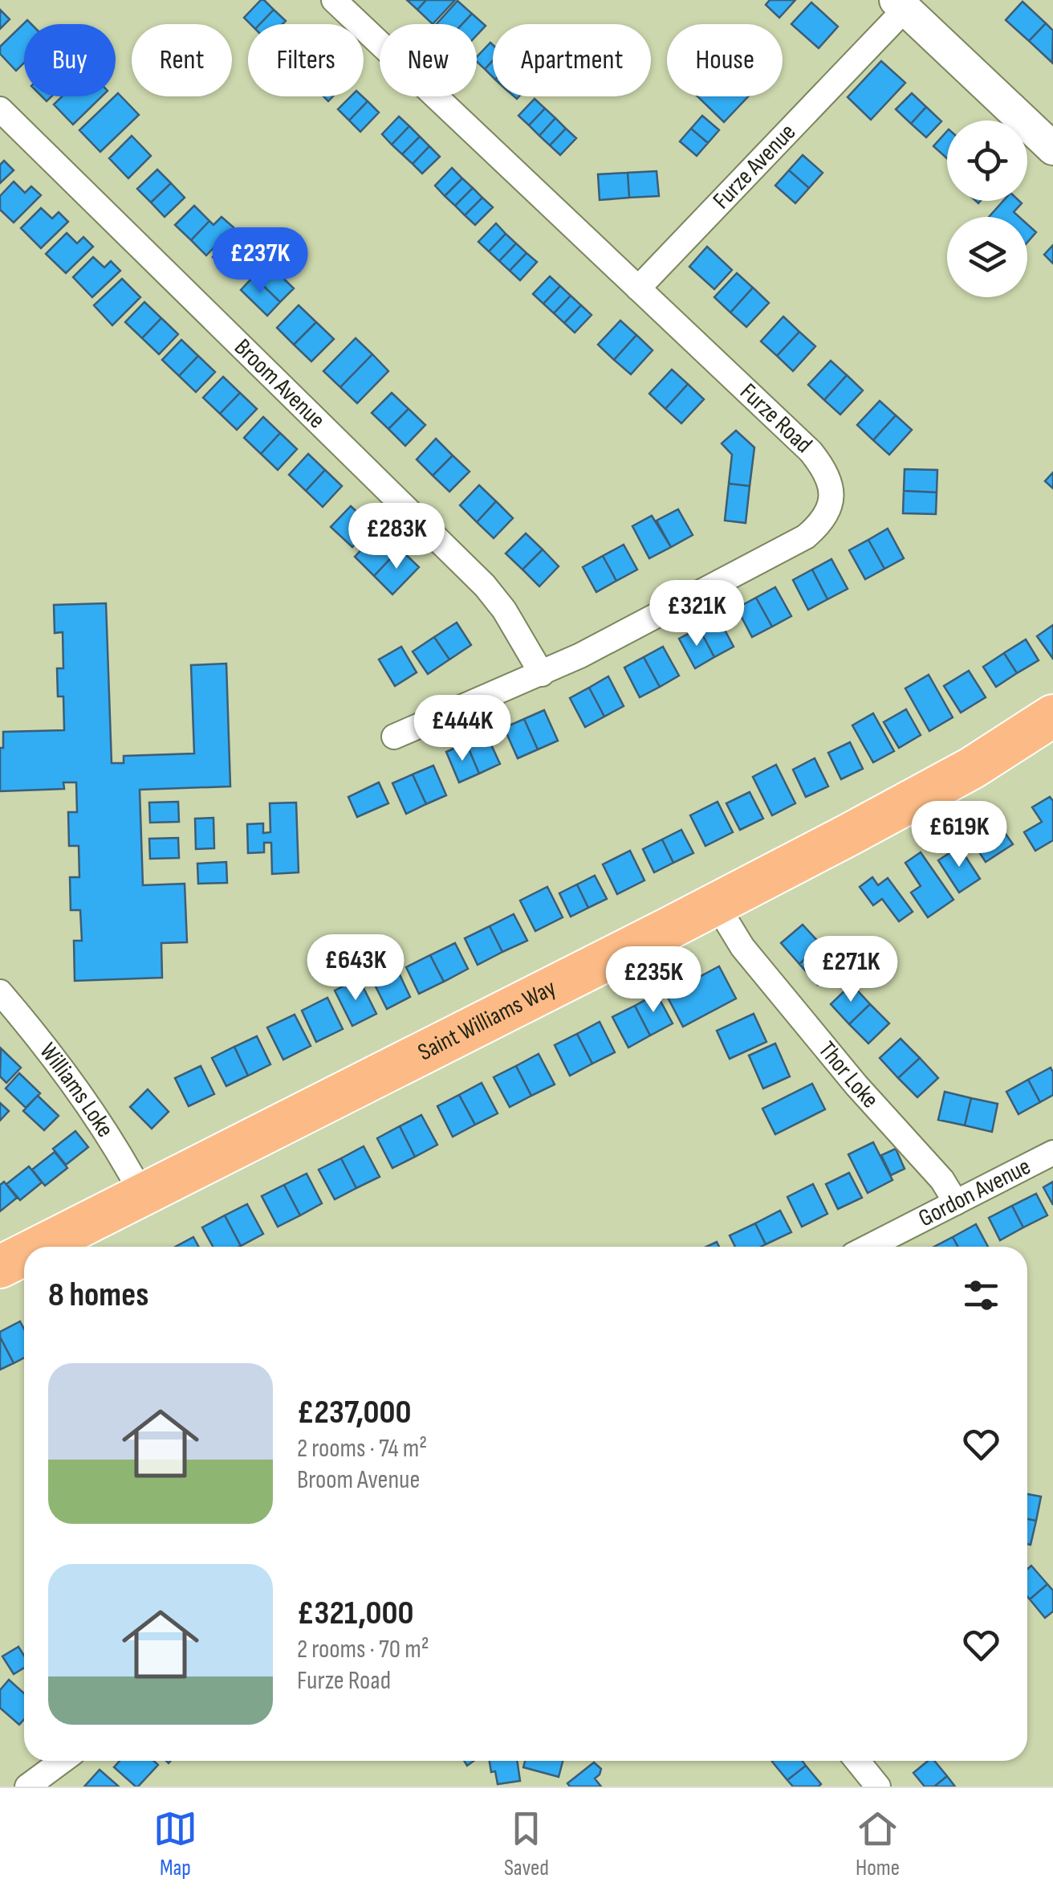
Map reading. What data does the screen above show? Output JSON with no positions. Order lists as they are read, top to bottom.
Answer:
{
  "streets": {
    "highway": ["Saint Williams Way"],
    "street": [
      "Furze Avenue",
      "Broom Avenue",
      "Furze Road",
      "Thor Loke",
      "Williams Loke",
      "Gordon Avenue"
    ]
  },
  "crossings": [
    ["Furze Avenue", "Furze Road"],
    ["Broom Avenue", "Furze Road"],
    ["Saint Williams Way", "Thor Loke"],
    ["Saint Williams Way", "Williams Loke"],
    ["Thor Loke", "Gordon Avenue"]
  ],
  "page": {
    "chip": [
      "Buy",
      "Rent",
      "Filters",
      "New",
      "Apartment",
      "House"
    ],
    "price": [
      "£237K",
      "£283K",
      "£321K",
      "£444K",
      "£619K",
      "£643K",
      "£271K",
      "£235K"
    ],
    "heading": "8 homes",
    "list": [
      {
        "name": "£237,000",
        "note": "2 rooms · 74 m² · Broom Avenue"
      },
      {
        "name": "£321,000",
        "note": "2 rooms · 70 m² · Furze Road"
      }
    ],
    "tabs": ["Map", "Saved", "Home"]
  }
}
